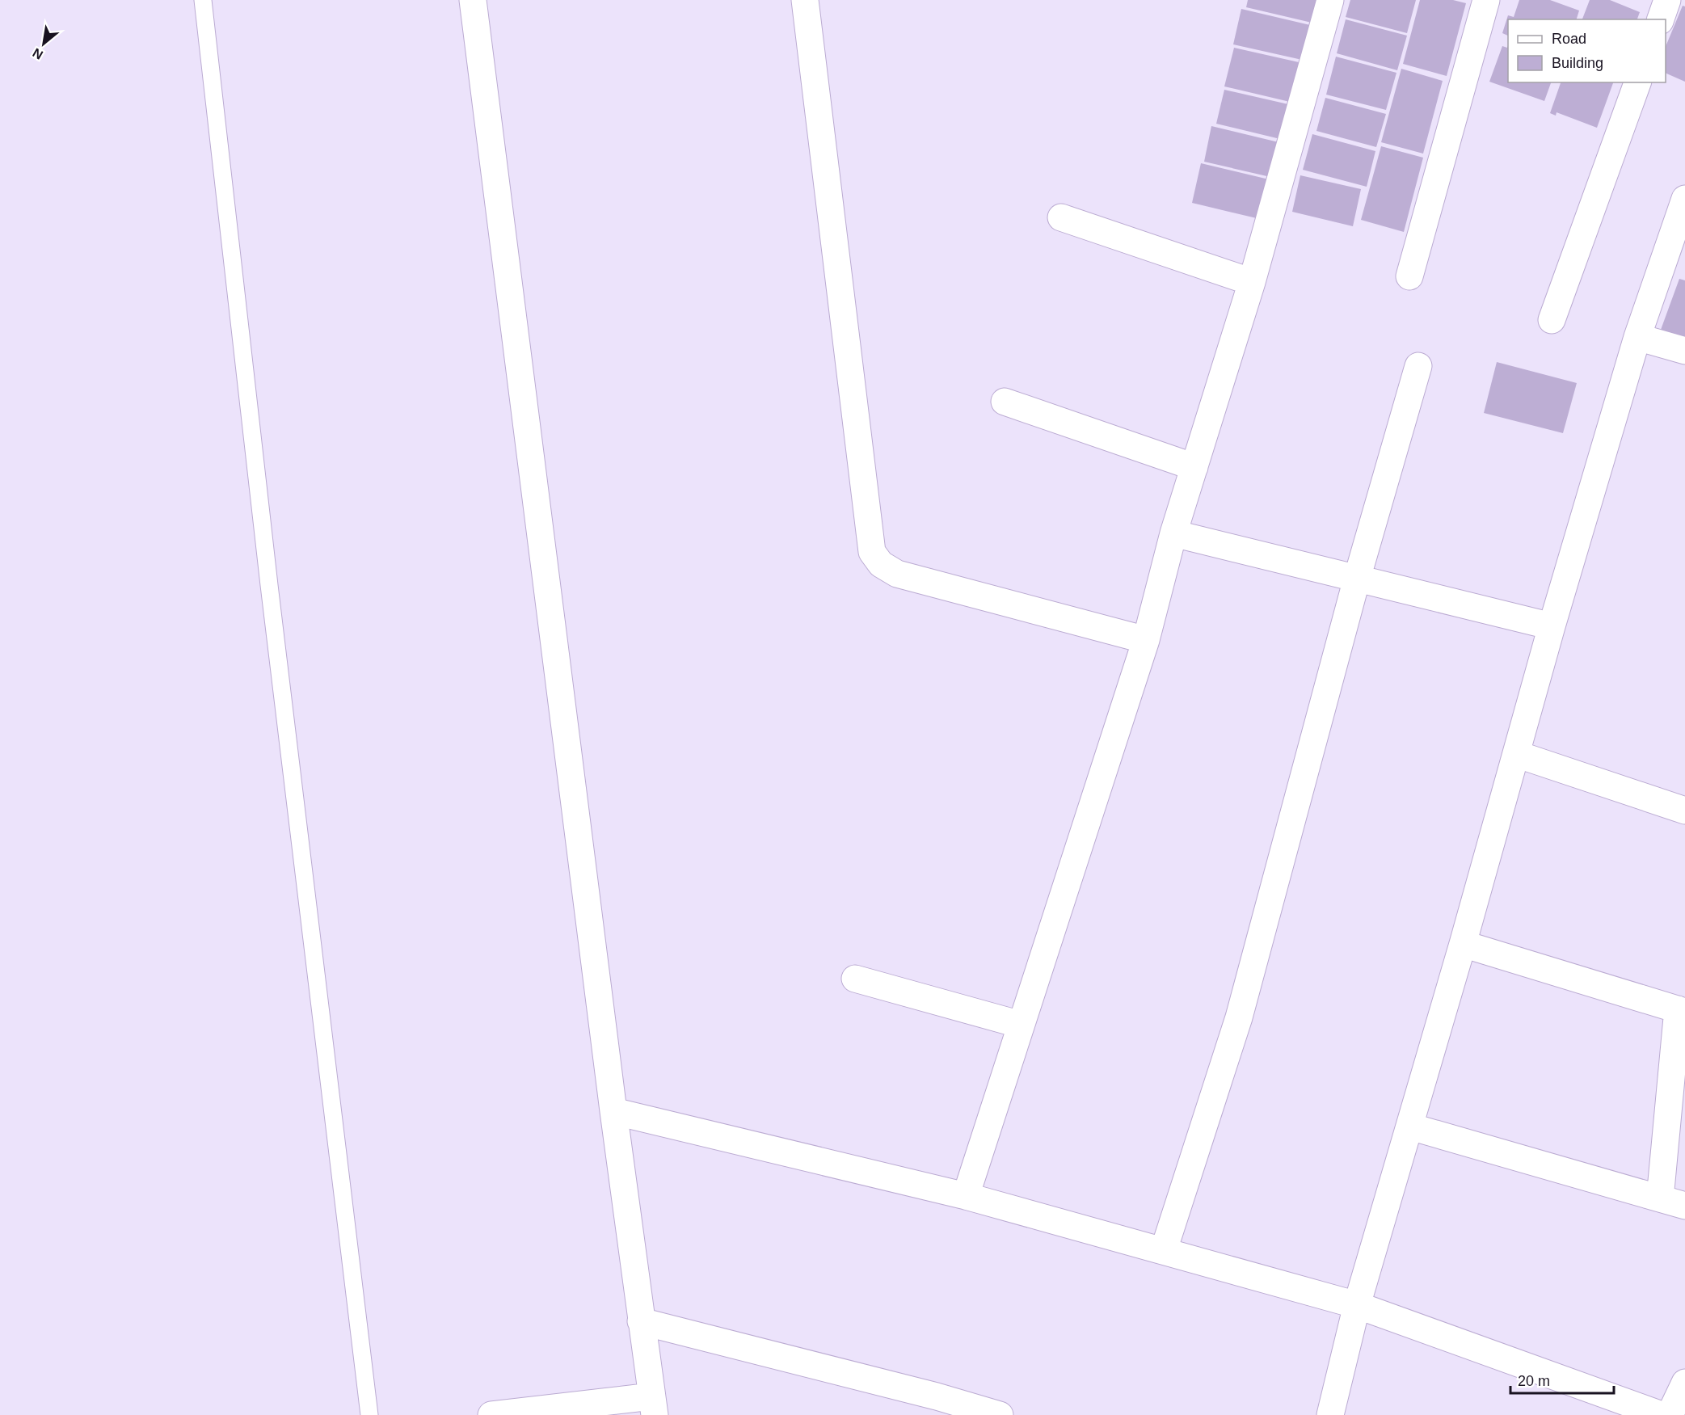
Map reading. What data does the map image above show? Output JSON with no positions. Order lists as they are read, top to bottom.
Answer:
{
  "legend": ["Road", "Building"],
  "scale_bar": "20 m",
  "north": "bottom left"
}
